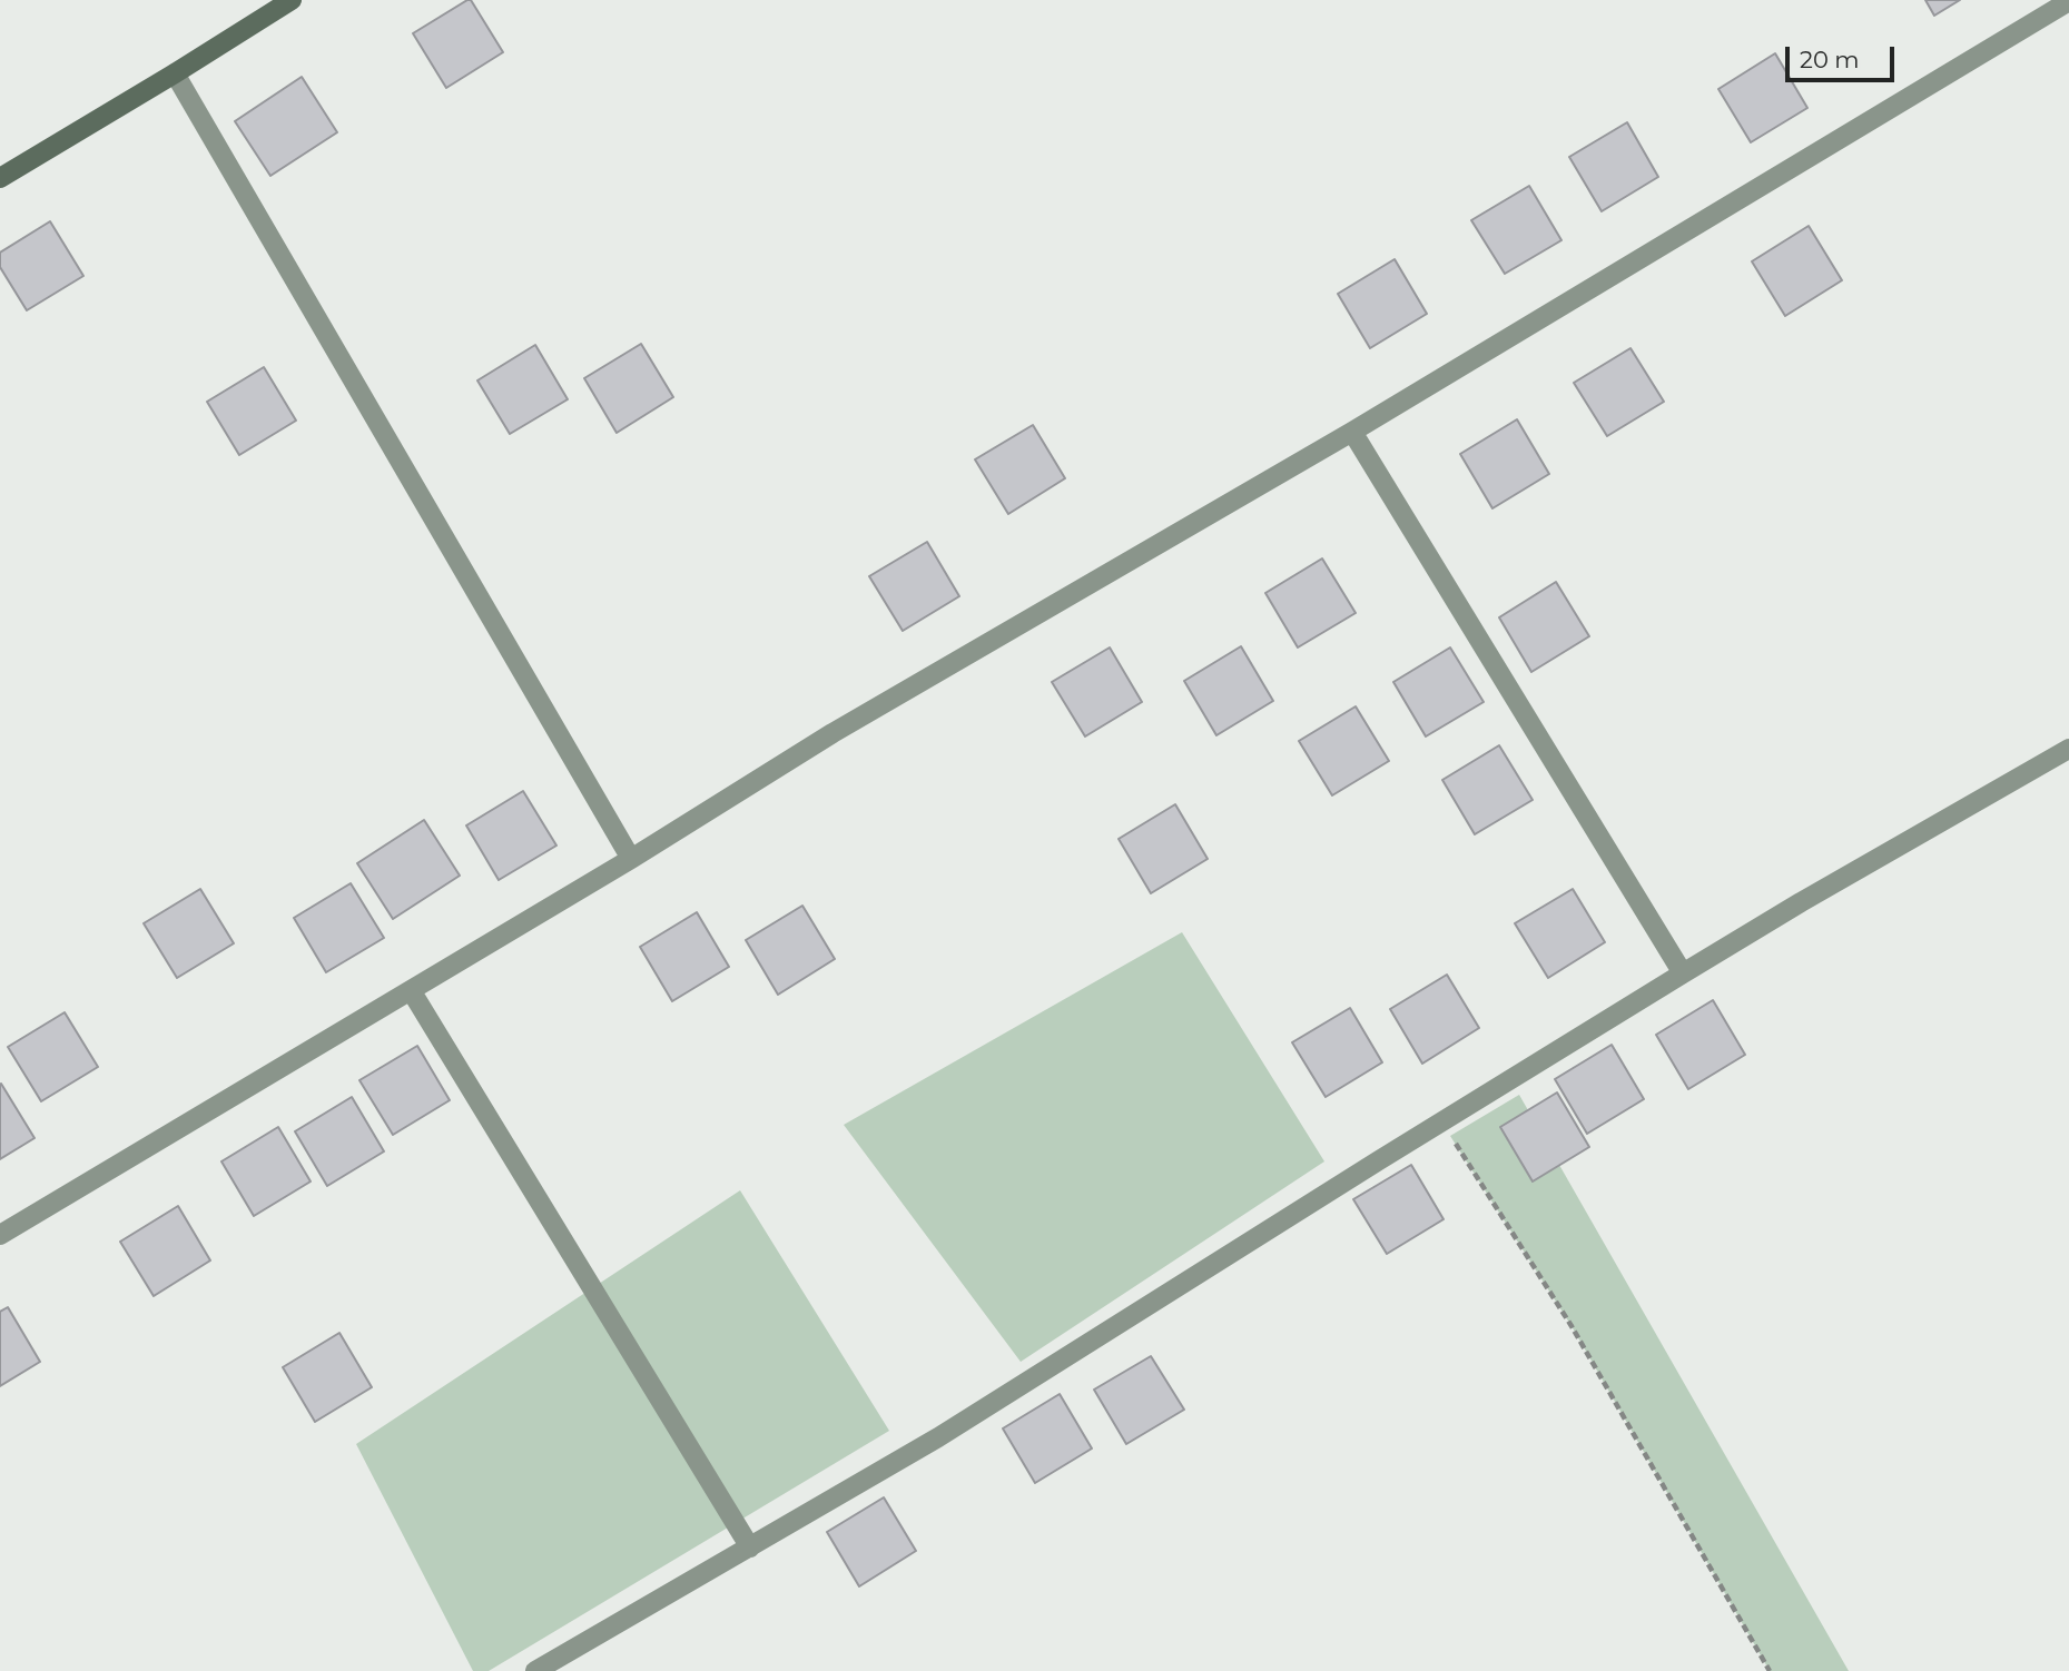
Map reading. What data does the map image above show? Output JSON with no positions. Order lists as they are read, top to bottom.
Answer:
{
  "scale_bar": "20 m"
}
